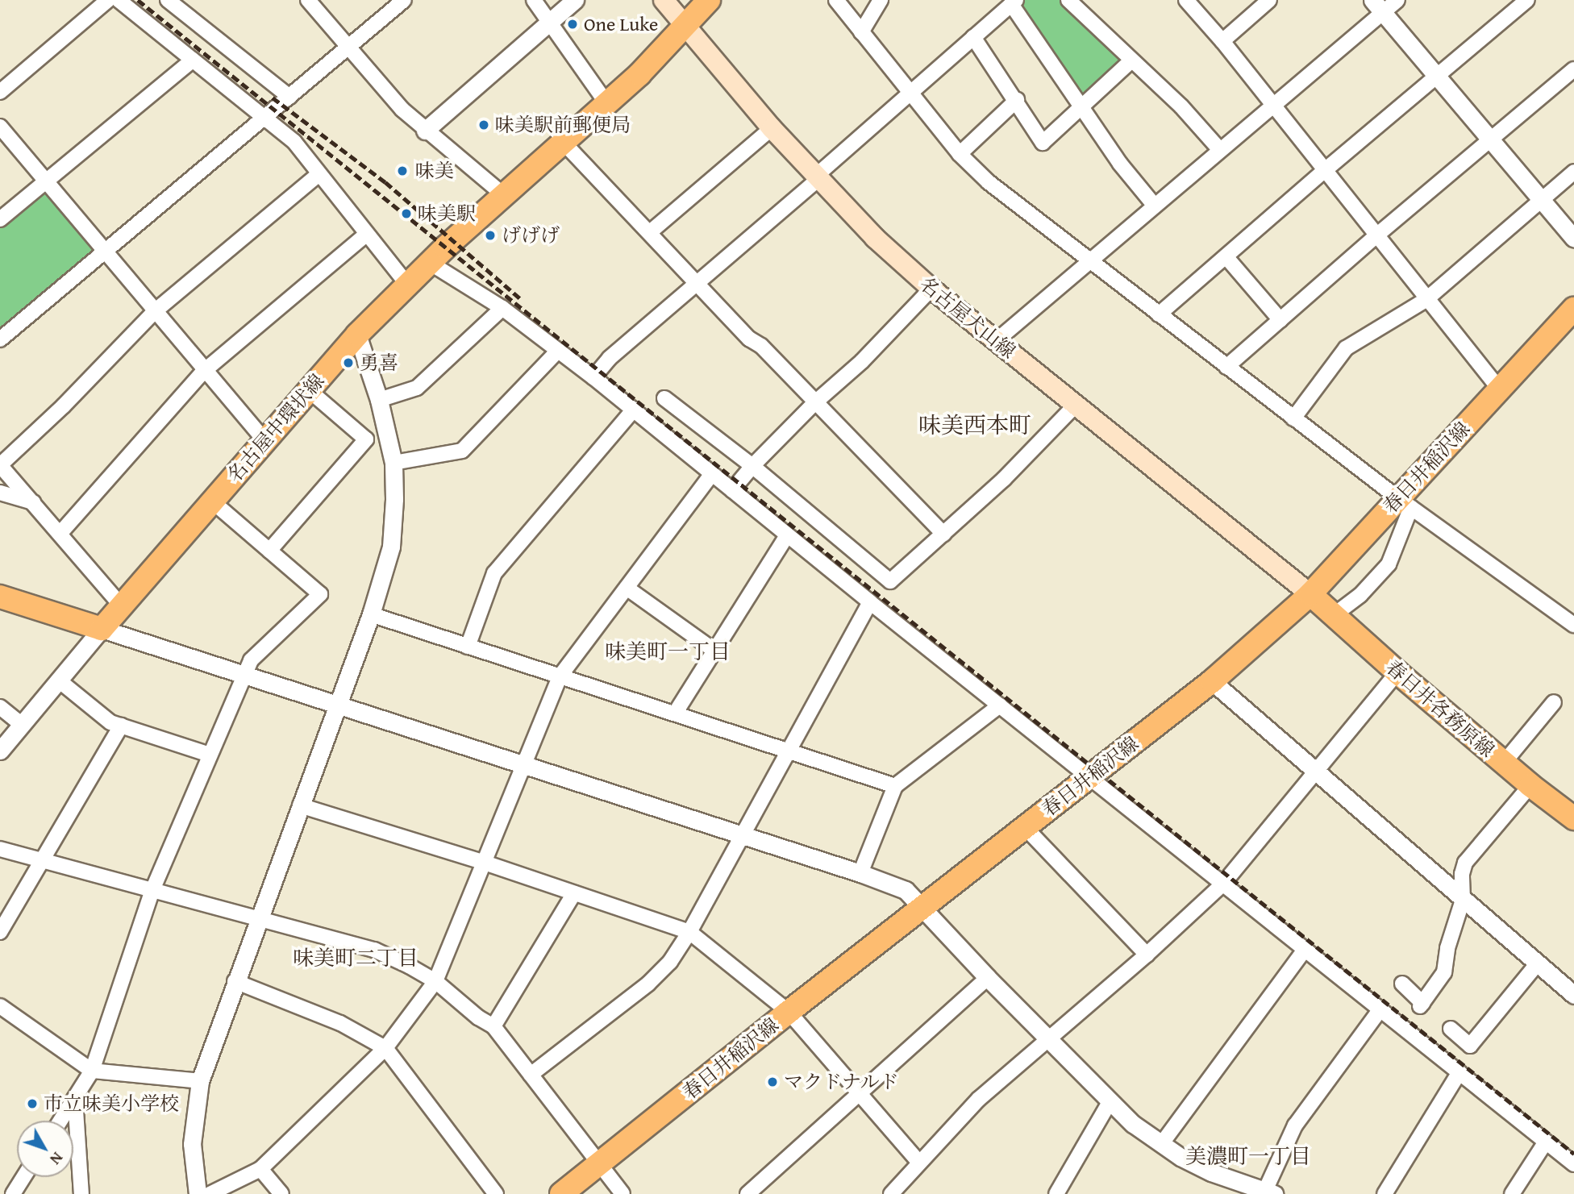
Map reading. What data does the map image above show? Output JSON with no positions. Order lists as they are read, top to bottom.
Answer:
{
  "streets": {
    "main road": [
      "名古屋犬山線",
      "名古屋中環状線",
      "春日井稲沢線",
      "春日井各務原線"
    ]
  },
  "crossings": [
    ["名古屋犬山線", "名古屋中環状線"],
    ["名古屋犬山線", "春日井稲沢線"],
    ["名古屋犬山線", "春日井各務原線"],
    ["春日井稲沢線", "春日井各務原線"]
  ],
  "districts": [
    "味美西本町",
    "味美町一丁目",
    "味美町二丁目",
    "美濃町一丁目"
  ],
  "places": [
    "One Luke",
    "味美駅前郵便局",
    "味美",
    "味美駅",
    "げげげ",
    "勇喜",
    "マクドナルド",
    "市立味美小学校"
  ],
  "north": "bottom right"
}
